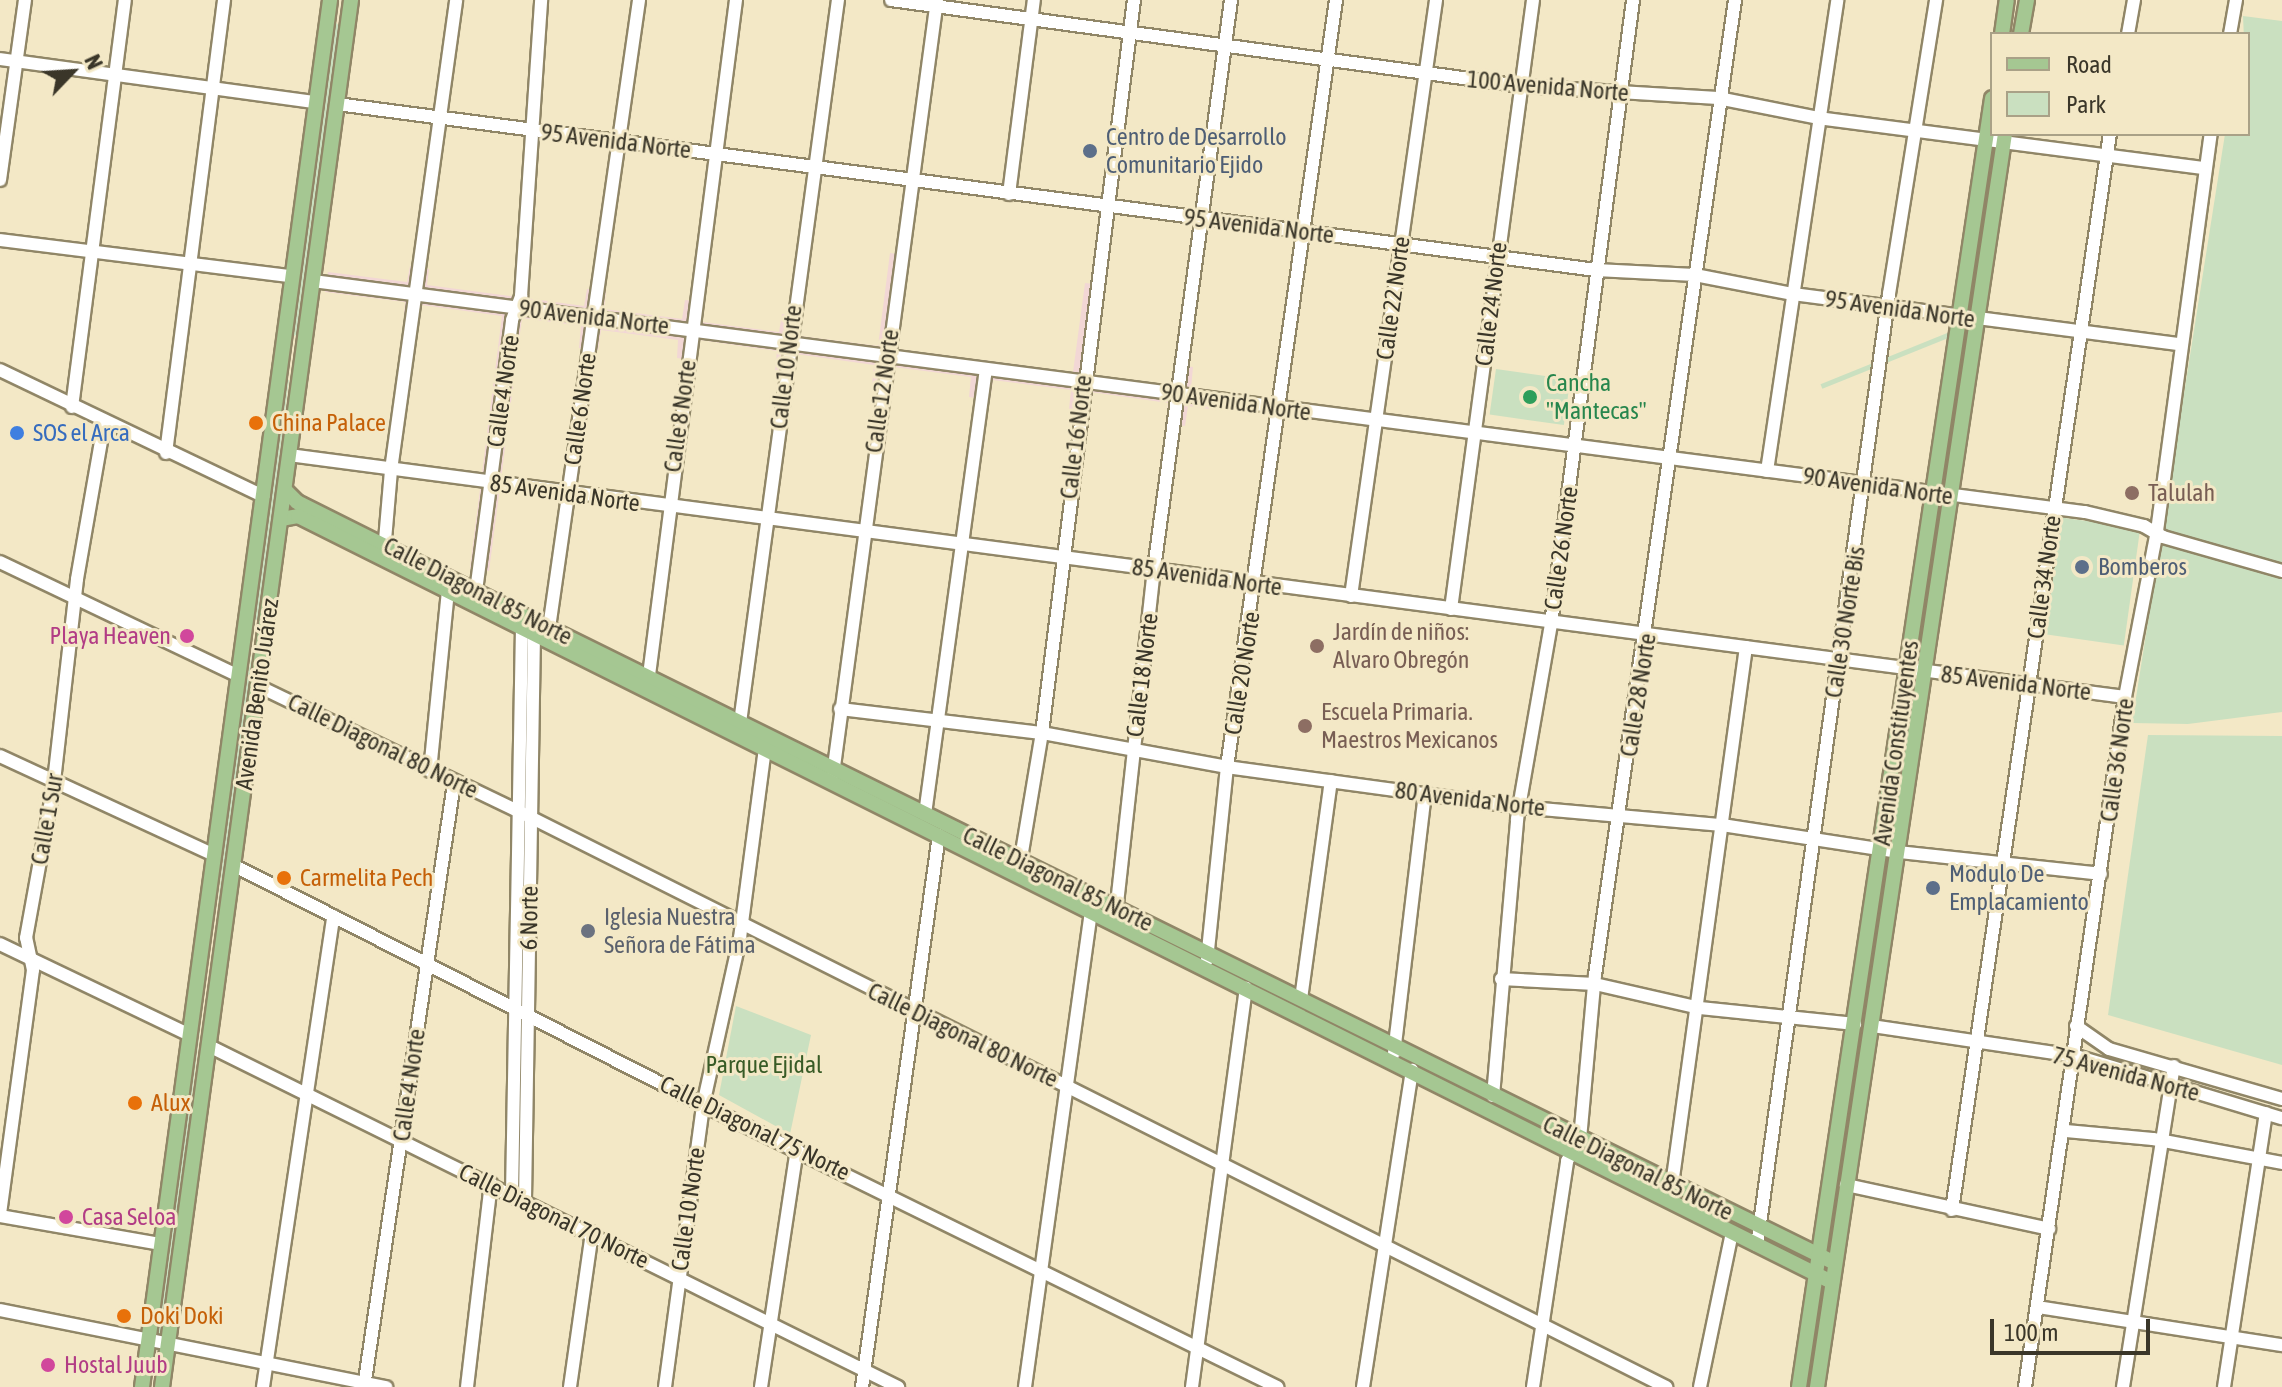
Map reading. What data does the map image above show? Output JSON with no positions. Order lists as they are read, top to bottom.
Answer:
{
  "streets": {
    "main road": ["Calle Diagonal 85 Norte", "Avenida Benito Juárez", "Avenida Constituyentes"],
    "street": [
      "100 Avenida Norte",
      "95 Avenida Norte",
      "Calle 22 Norte",
      "Calle 24 Norte",
      "90 Avenida Norte",
      "Calle 10 Norte",
      "Calle 4 Norte",
      "Calle 12 Norte",
      "Calle 6 Norte",
      "Calle 8 Norte",
      "Calle 16 Norte",
      "85 Avenida Norte",
      "Calle 26 Norte",
      "Calle 34 Norte",
      "Calle 30 Norte Bis",
      "Calle 20 Norte",
      "Calle 18 Norte",
      "Calle 28 Norte",
      "Calle Diagonal 80 Norte",
      "Calle 36 Norte",
      "80 Avenida Norte",
      "Calle 1 Sur",
      "6 Norte",
      "75 Avenida Norte",
      "Calle Diagonal 75 Norte",
      "Calle Diagonal 70 Norte"
    ]
  },
  "crossings": [
    ["100 Avenida Norte", "Calle 22 Norte"],
    ["100 Avenida Norte", "Calle 24 Norte"],
    ["100 Avenida Norte", "Calle 12 Norte"],
    ["100 Avenida Norte", "Calle 16 Norte"],
    ["100 Avenida Norte", "Calle 26 Norte"],
    ["100 Avenida Norte", "Calle 34 Norte"],
    ["100 Avenida Norte", "Calle 30 Norte Bis"],
    ["100 Avenida Norte", "Calle 20 Norte"],
    ["100 Avenida Norte", "Calle 18 Norte"],
    ["100 Avenida Norte", "Calle 28 Norte"],
    ["100 Avenida Norte", "Avenida Constituyentes"],
    ["100 Avenida Norte", "Calle 36 Norte"],
    ["95 Avenida Norte", "Calle 22 Norte"],
    ["95 Avenida Norte", "Calle 24 Norte"],
    ["95 Avenida Norte", "Calle 10 Norte"],
    ["95 Avenida Norte", "Calle 4 Norte"],
    ["95 Avenida Norte", "Calle 12 Norte"],
    ["95 Avenida Norte", "Calle 6 Norte"],
    ["95 Avenida Norte", "Calle 8 Norte"],
    ["95 Avenida Norte", "Calle 16 Norte"],
    ["95 Avenida Norte", "Calle 26 Norte"],
    ["95 Avenida Norte", "Calle 34 Norte"],
    ["95 Avenida Norte", "Calle 30 Norte Bis"],
    ["95 Avenida Norte", "Calle 20 Norte"],
    ["95 Avenida Norte", "Calle 18 Norte"],
    ["95 Avenida Norte", "Avenida Benito Juárez"],
    ["95 Avenida Norte", "Calle 28 Norte"],
    ["95 Avenida Norte", "Avenida Constituyentes"],
    ["95 Avenida Norte", "Calle 36 Norte"],
    ["Calle 22 Norte", "90 Avenida Norte"],
    ["Calle 22 Norte", "85 Avenida Norte"],
    ["Calle 24 Norte", "90 Avenida Norte"],
    ["Calle 24 Norte", "85 Avenida Norte"],
    ["90 Avenida Norte", "Calle 10 Norte"],
    ["90 Avenida Norte", "Calle 4 Norte"],
    ["90 Avenida Norte", "Calle 12 Norte"],
    ["90 Avenida Norte", "Calle 6 Norte"],
    ["90 Avenida Norte", "Calle 8 Norte"],
    ["90 Avenida Norte", "Calle 16 Norte"],
    ["90 Avenida Norte", "Calle 26 Norte"],
    ["90 Avenida Norte", "Calle 34 Norte"],
    ["90 Avenida Norte", "Calle 30 Norte Bis"],
    ["90 Avenida Norte", "Calle 20 Norte"],
    ["90 Avenida Norte", "Calle 18 Norte"],
    ["90 Avenida Norte", "Avenida Benito Juárez"],
    ["90 Avenida Norte", "Calle 28 Norte"],
    ["90 Avenida Norte", "Avenida Constituyentes"],
    ["90 Avenida Norte", "Calle 36 Norte"],
    ["Calle 10 Norte", "85 Avenida Norte"],
    ["Calle 10 Norte", "Calle Diagonal 85 Norte"],
    ["Calle 10 Norte", "Calle Diagonal 80 Norte"],
    ["Calle 10 Norte", "Calle Diagonal 75 Norte"],
    ["Calle 10 Norte", "Calle Diagonal 70 Norte"],
    ["Calle 4 Norte", "85 Avenida Norte"],
    ["Calle 4 Norte", "Calle Diagonal 85 Norte"],
    ["Calle 4 Norte", "Calle Diagonal 80 Norte"],
    ["Calle 4 Norte", "Calle Diagonal 75 Norte"],
    ["Calle 4 Norte", "Calle Diagonal 70 Norte"],
    ["Calle 12 Norte", "85 Avenida Norte"],
    ["Calle 12 Norte", "Calle Diagonal 85 Norte"],
    ["Calle 12 Norte", "80 Avenida Norte"],
    ["Calle 6 Norte", "85 Avenida Norte"],
    ["Calle 6 Norte", "Calle Diagonal 85 Norte"],
    ["Calle 8 Norte", "85 Avenida Norte"],
    ["Calle 8 Norte", "Calle Diagonal 85 Norte"],
    ["Calle 16 Norte", "85 Avenida Norte"],
    ["Calle 16 Norte", "Calle Diagonal 85 Norte"],
    ["Calle 16 Norte", "80 Avenida Norte"],
    ["85 Avenida Norte", "Calle 26 Norte"],
    ["85 Avenida Norte", "Calle 34 Norte"],
    ["85 Avenida Norte", "Calle 30 Norte Bis"],
    ["85 Avenida Norte", "Calle 20 Norte"],
    ["85 Avenida Norte", "Calle 18 Norte"],
    ["85 Avenida Norte", "Avenida Benito Juárez"],
    ["85 Avenida Norte", "Calle 28 Norte"],
    ["85 Avenida Norte", "Avenida Constituyentes"],
    ["85 Avenida Norte", "Calle 36 Norte"],
    ["Calle 26 Norte", "Calle Diagonal 85 Norte"],
    ["Calle 26 Norte", "80 Avenida Norte"],
    ["Calle 34 Norte", "80 Avenida Norte"],
    ["Calle 34 Norte", "75 Avenida Norte"],
    ["Calle Diagonal 85 Norte", "Calle 30 Norte Bis"],
    ["Calle Diagonal 85 Norte", "Calle 20 Norte"],
    ["Calle Diagonal 85 Norte", "Calle 18 Norte"],
    ["Calle Diagonal 85 Norte", "Avenida Benito Juárez"],
    ["Calle Diagonal 85 Norte", "Calle 28 Norte"],
    ["Calle Diagonal 85 Norte", "Avenida Constituyentes"],
    ["Calle Diagonal 85 Norte", "6 Norte"],
    ["Calle 30 Norte Bis", "80 Avenida Norte"],
    ["Calle 20 Norte", "80 Avenida Norte"],
    ["Calle 18 Norte", "80 Avenida Norte"],
    ["Avenida Benito Juárez", "Calle Diagonal 80 Norte"],
    ["Avenida Benito Juárez", "Calle Diagonal 75 Norte"],
    ["Avenida Benito Juárez", "Calle Diagonal 70 Norte"],
    ["Calle 28 Norte", "Calle Diagonal 80 Norte"],
    ["Calle 28 Norte", "80 Avenida Norte"],
    ["Avenida Constituyentes", "80 Avenida Norte"],
    ["Avenida Constituyentes", "75 Avenida Norte"],
    ["Calle Diagonal 80 Norte", "6 Norte"],
    ["Calle 36 Norte", "80 Avenida Norte"],
    ["Calle 36 Norte", "75 Avenida Norte"],
    ["6 Norte", "Calle Diagonal 75 Norte"],
    ["6 Norte", "Calle Diagonal 70 Norte"]
  ],
  "parks": ["Parque Ejidal"],
  "places": [
    "Centro de Desarrollo Comunitario Ejido",
    "Cancha \"Mantecas\"",
    "China Palace",
    "SOS el Arca",
    "Talulah",
    "Bomberos",
    "Playa Heaven",
    "Jardín de niños: Alvaro Obregón",
    "Escuela Primaria. Maestros Mexicanos",
    "Carmelita Pech",
    "Modulo De Emplacamiento",
    "Iglesia Nuestra Señora de Fátima",
    "Alux",
    "Casa Seloa",
    "Doki Doki",
    "Hostal Juub"
  ],
  "legend": ["Road", "Park"],
  "scale_bar": "100 m",
  "north": "top right"
}
